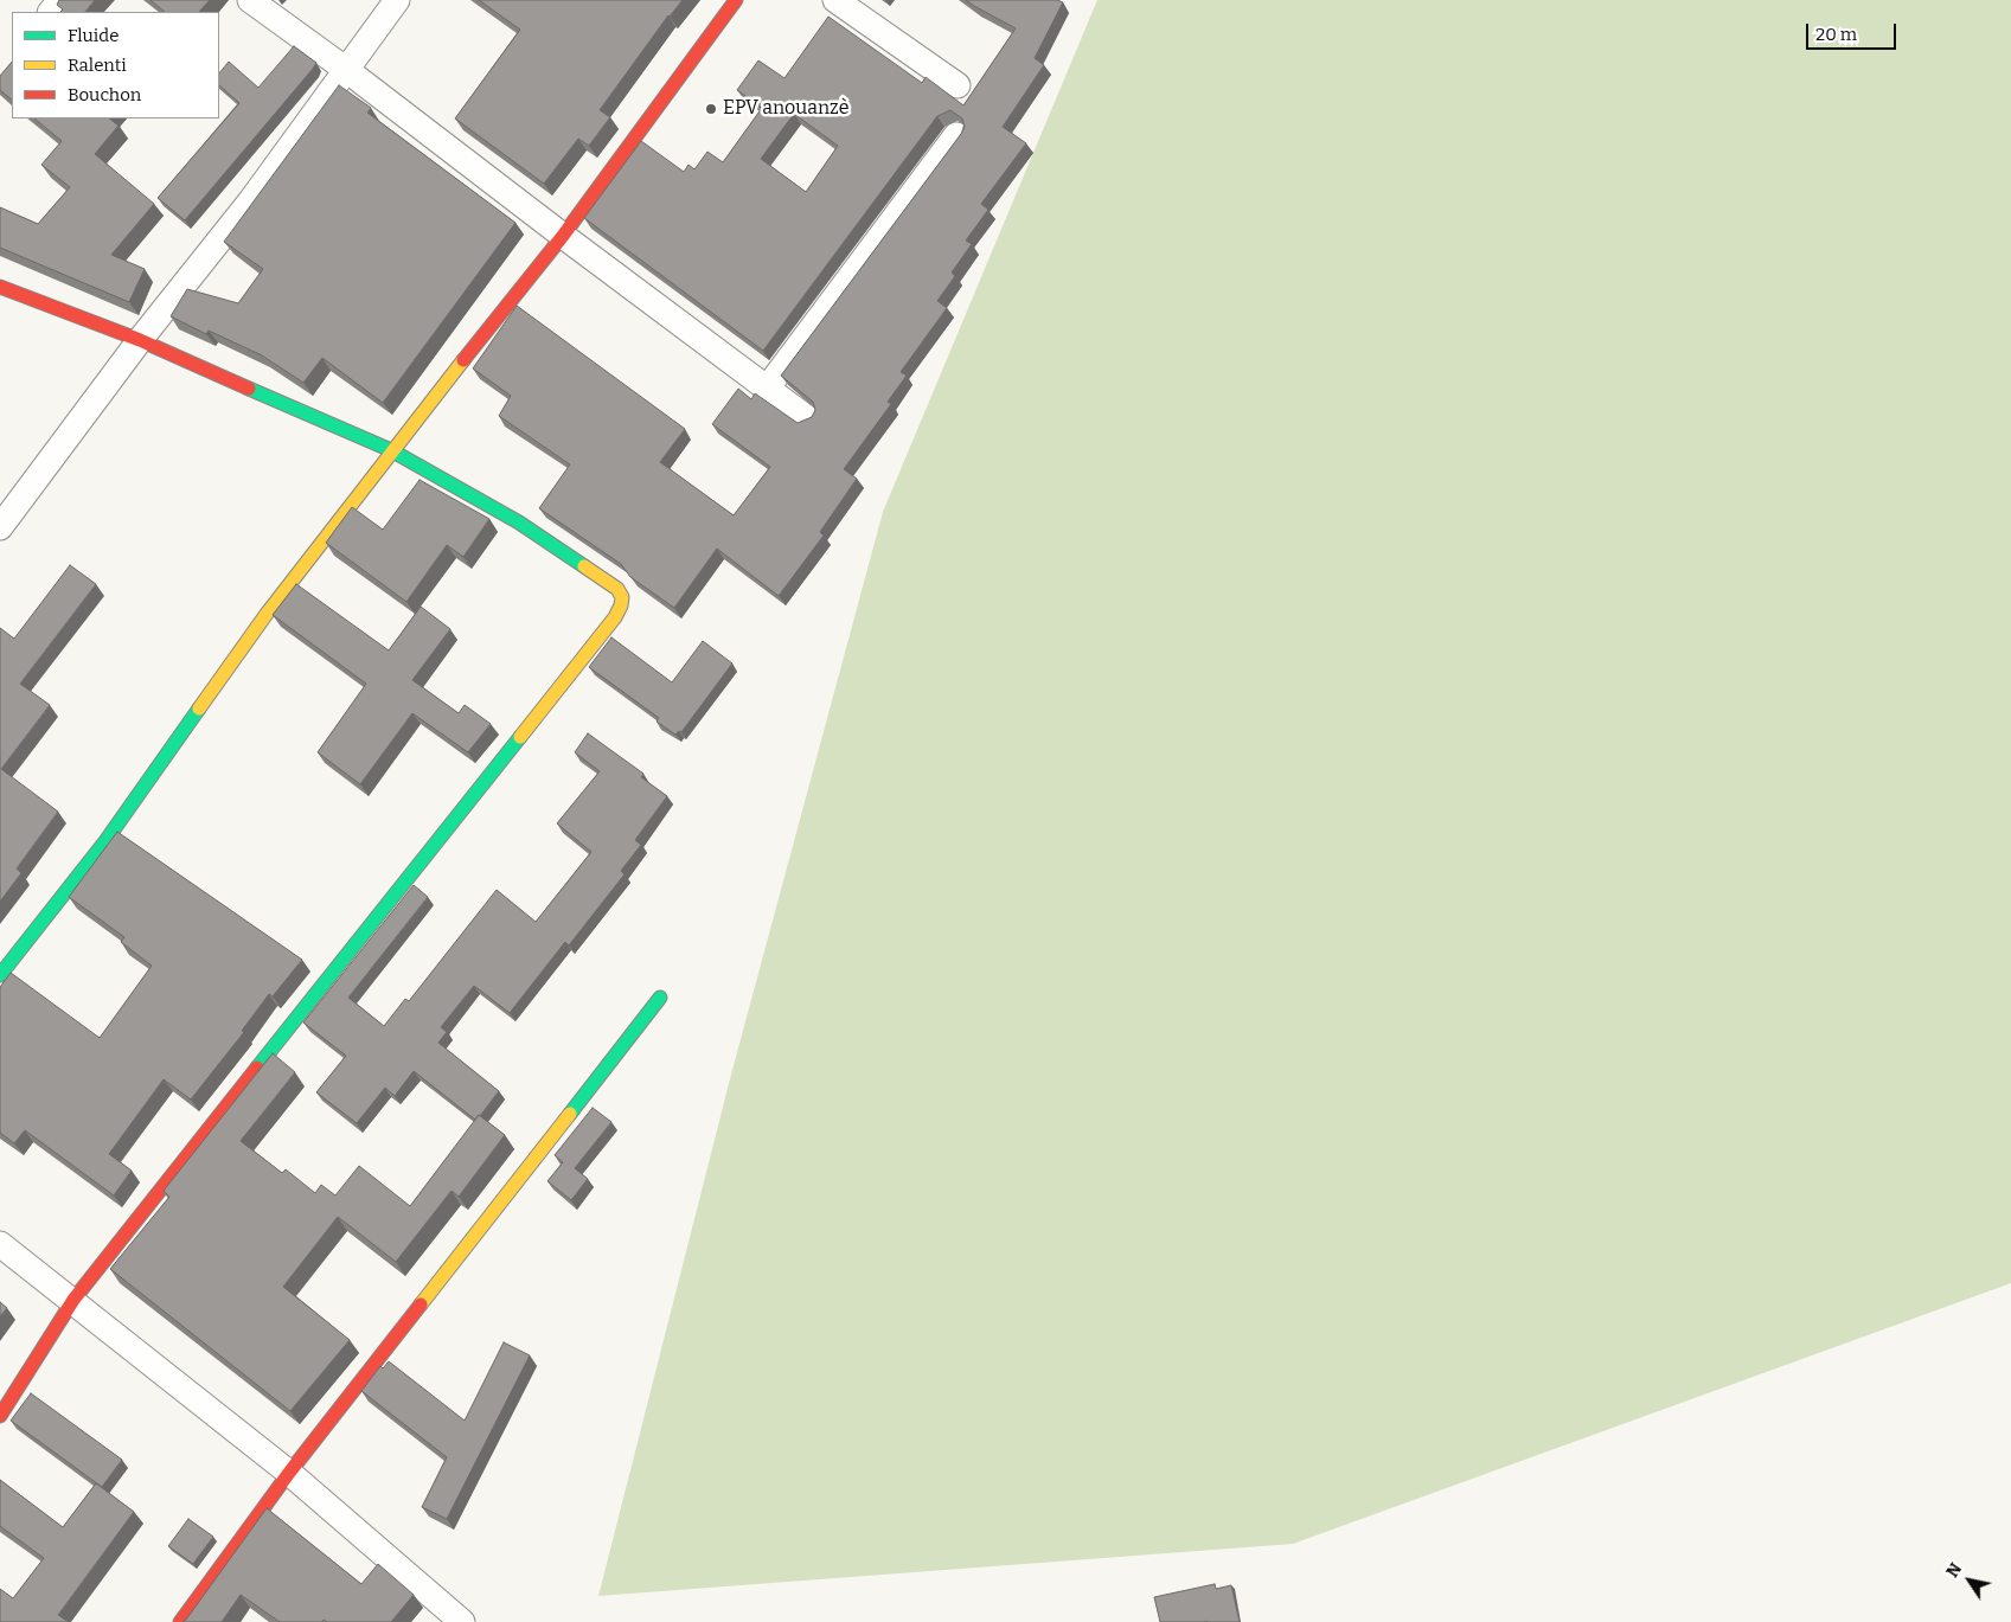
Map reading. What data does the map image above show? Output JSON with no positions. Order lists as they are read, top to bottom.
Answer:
{
  "places": ["EPV anouanzè"],
  "legend": ["Fluide", "Ralenti", "Bouchon"],
  "scale_bar": "20 m",
  "north": "top left"
}
